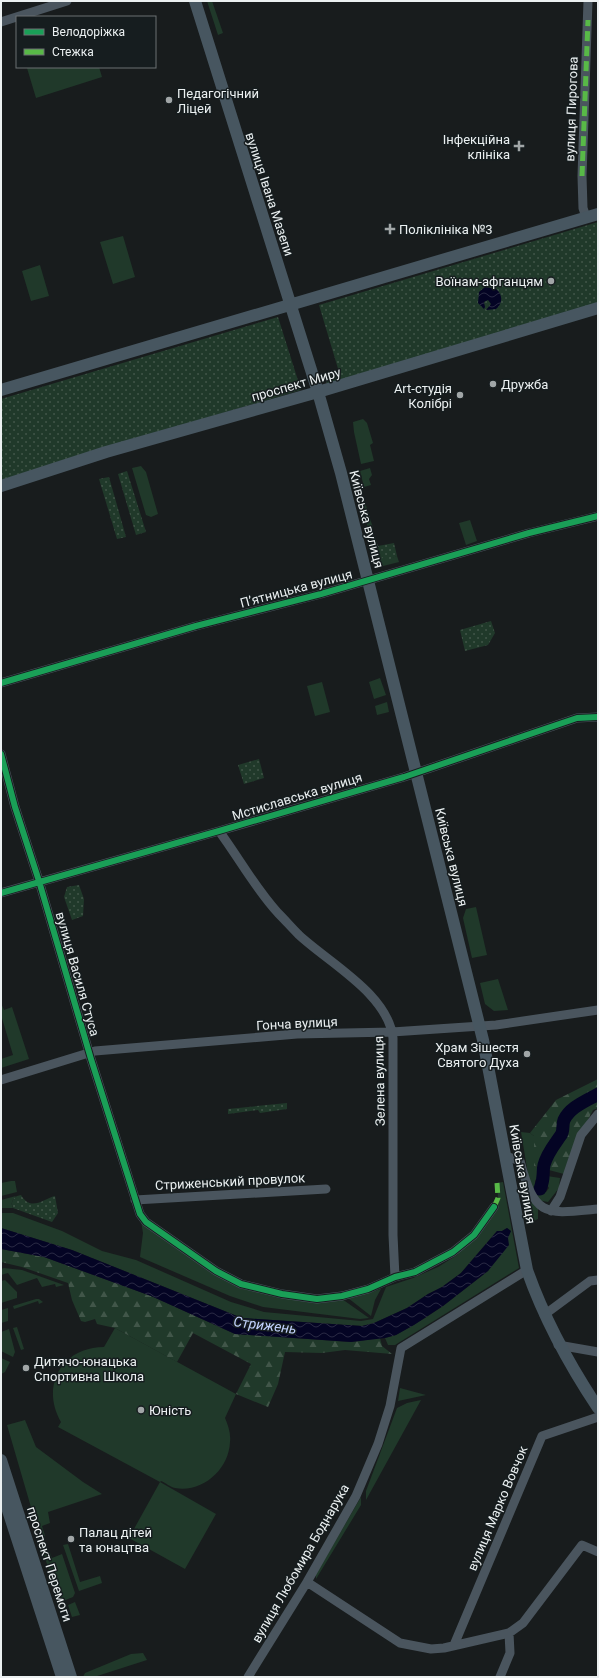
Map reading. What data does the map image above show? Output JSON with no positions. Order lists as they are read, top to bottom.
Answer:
{
  "streets": {
    "main road": [
      "вулиця Івана Мазепи",
      "проспект Миру",
      "Київська вулиця",
      "проспект Перемоги"
    ],
    "street": [
      "вулиця Пирогова",
      "Пʼятницька вулиця",
      "Мстиславська вулиця",
      "вулиця Василя Стуса",
      "Гонча вулиця",
      "Зелена вулиця",
      "Стриженський провулок",
      "вулиця Марко Вовчок",
      "вулиця Любомира Боднарука"
    ]
  },
  "crossings": [
    ["вулиця Івана Мазепи", "Київська вулиця"],
    ["проспект Миру", "Київська вулиця"],
    ["Київська вулиця", "Пʼятницька вулиця"],
    ["Київська вулиця", "Мстиславська вулиця"],
    ["Київська вулиця", "Гонча вулиця"],
    ["Київська вулиця", "вулиця Любомира Боднарука"],
    ["Мстиславська вулиця", "вулиця Василя Стуса"],
    ["Мстиславська вулиця", "Зелена вулиця"],
    ["вулиця Василя Стуса", "Гонча вулиця"],
    ["вулиця Василя Стуса", "Зелена вулиця"],
    ["вулиця Василя Стуса", "Стриженський провулок"],
    ["Гонча вулиця", "Зелена вулиця"]
  ],
  "water": ["Стрижень"],
  "places": {
    "other": [
      "Педагогічний Ліцей",
      "Воїнам-афганцям",
      "Дружба",
      "Art-студія Колібрі",
      "Храм Зішестя Святого Духа",
      "Дитячо-юнацька Спортивна Школа",
      "Юність",
      "Палац дітей та юнацтва"
    ],
    "health": ["Інфекційна клініка", "Поліклініка №3"]
  },
  "legend": ["Велодоріжка", "Стежка"]
}
